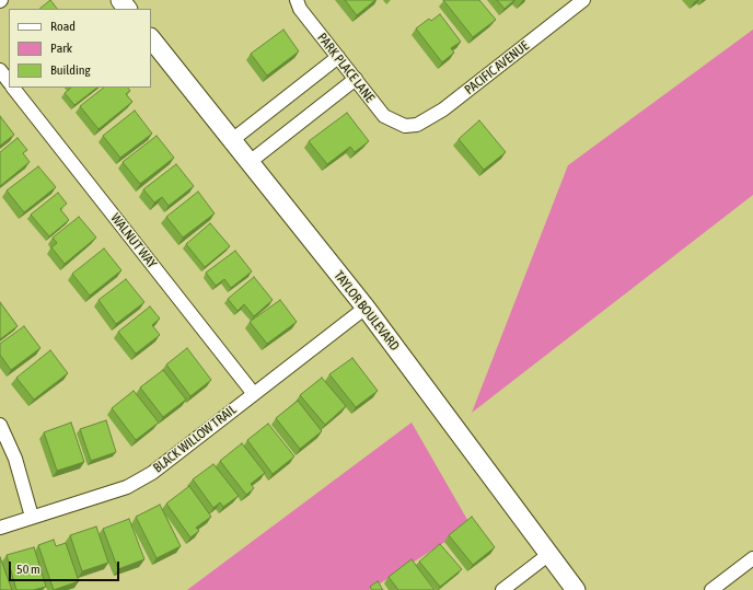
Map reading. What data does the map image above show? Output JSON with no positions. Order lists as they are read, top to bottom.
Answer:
{
  "streets": {
    "street": [
      "PARK PLACE LANE",
      "PACIFIC AVENUE",
      "WALNUT WAY",
      "TAYLOR BOULEVARD",
      "BLACK WILLOW TRAIL"
    ]
  },
  "crossings": [
    ["PARK PLACE LANE", "PACIFIC AVENUE"],
    ["WALNUT WAY", "BLACK WILLOW TRAIL"],
    ["TAYLOR BOULEVARD", "BLACK WILLOW TRAIL"]
  ],
  "legend": ["Road", "Park", "Building"],
  "scale_bar": "50 m"
}
